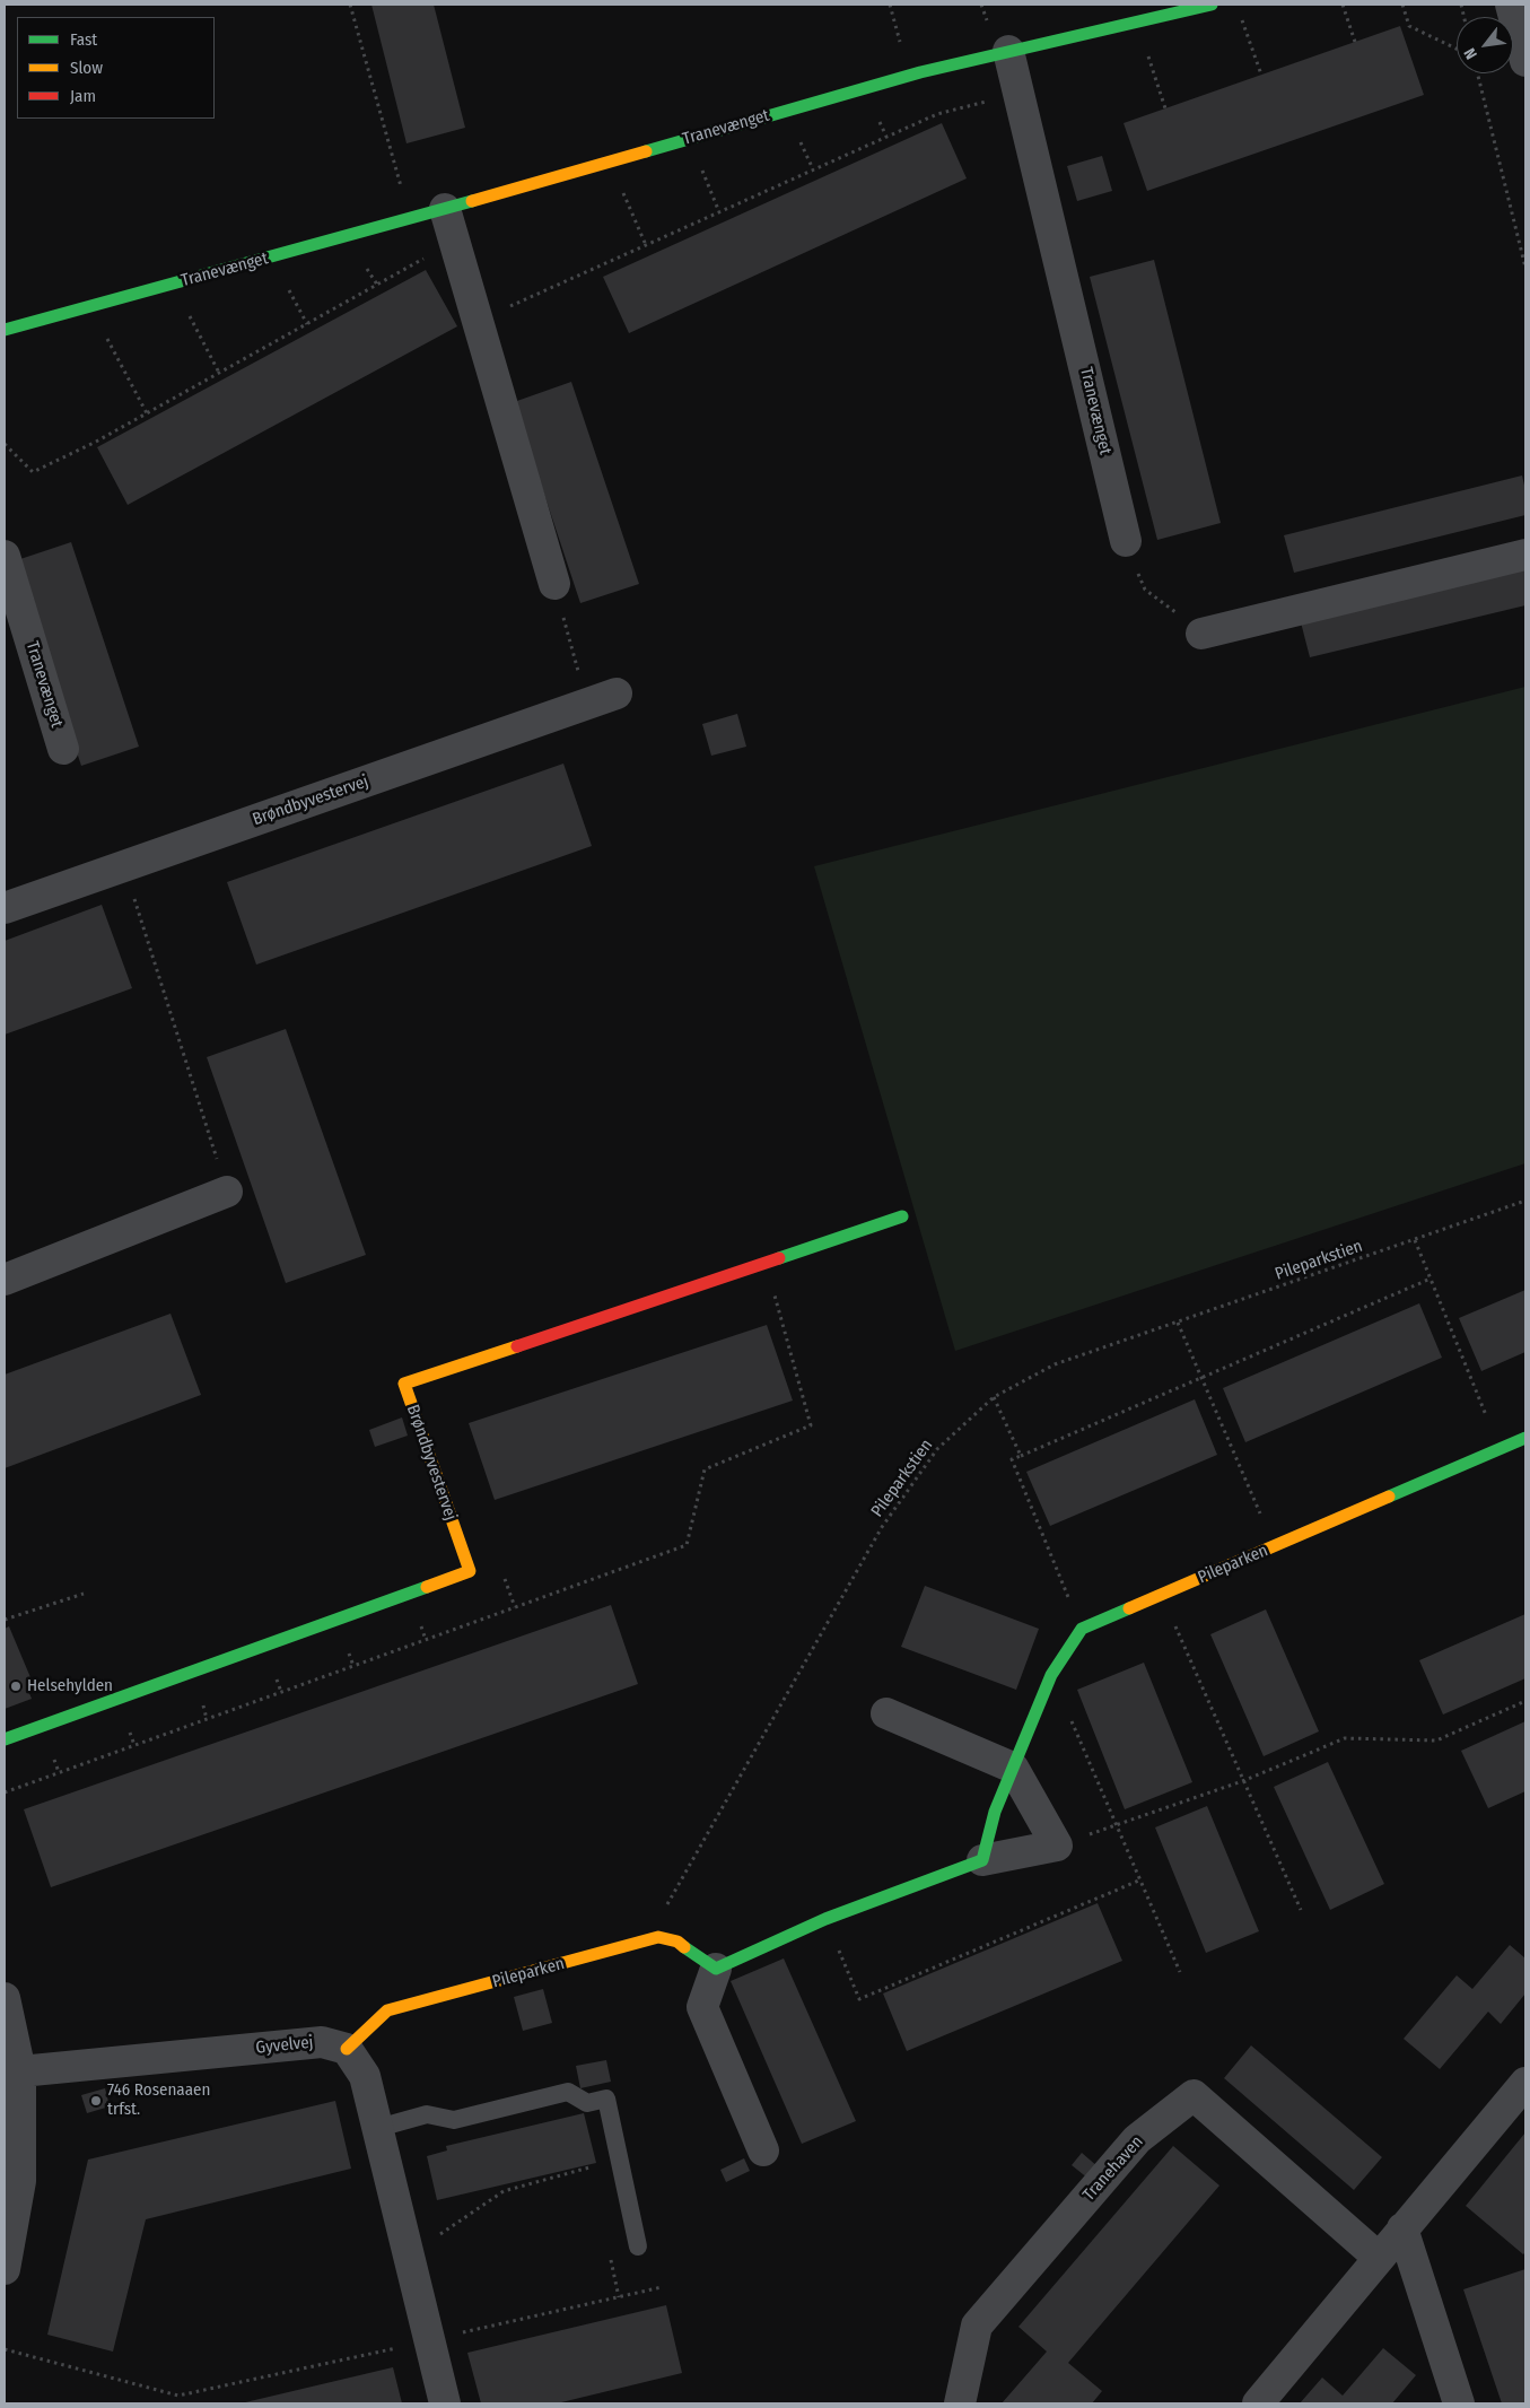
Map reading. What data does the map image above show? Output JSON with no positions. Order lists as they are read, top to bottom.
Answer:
{
  "streets": {
    "street": [
      "Tranevænget",
      "Brøndbyvestervej",
      "Pileparken",
      "Gyvelvej",
      "Tranehaven"
    ],
    "path": ["Pileparkstien"]
  },
  "crossings": [
    ["Pileparkstien", "Pileparken"],
    ["Pileparken", "Gyvelvej"]
  ],
  "places": ["Helsehylden", "746 Rosenaaen trfst."],
  "legend": ["Fast", "Slow", "Jam"],
  "north": "bottom left"
}
